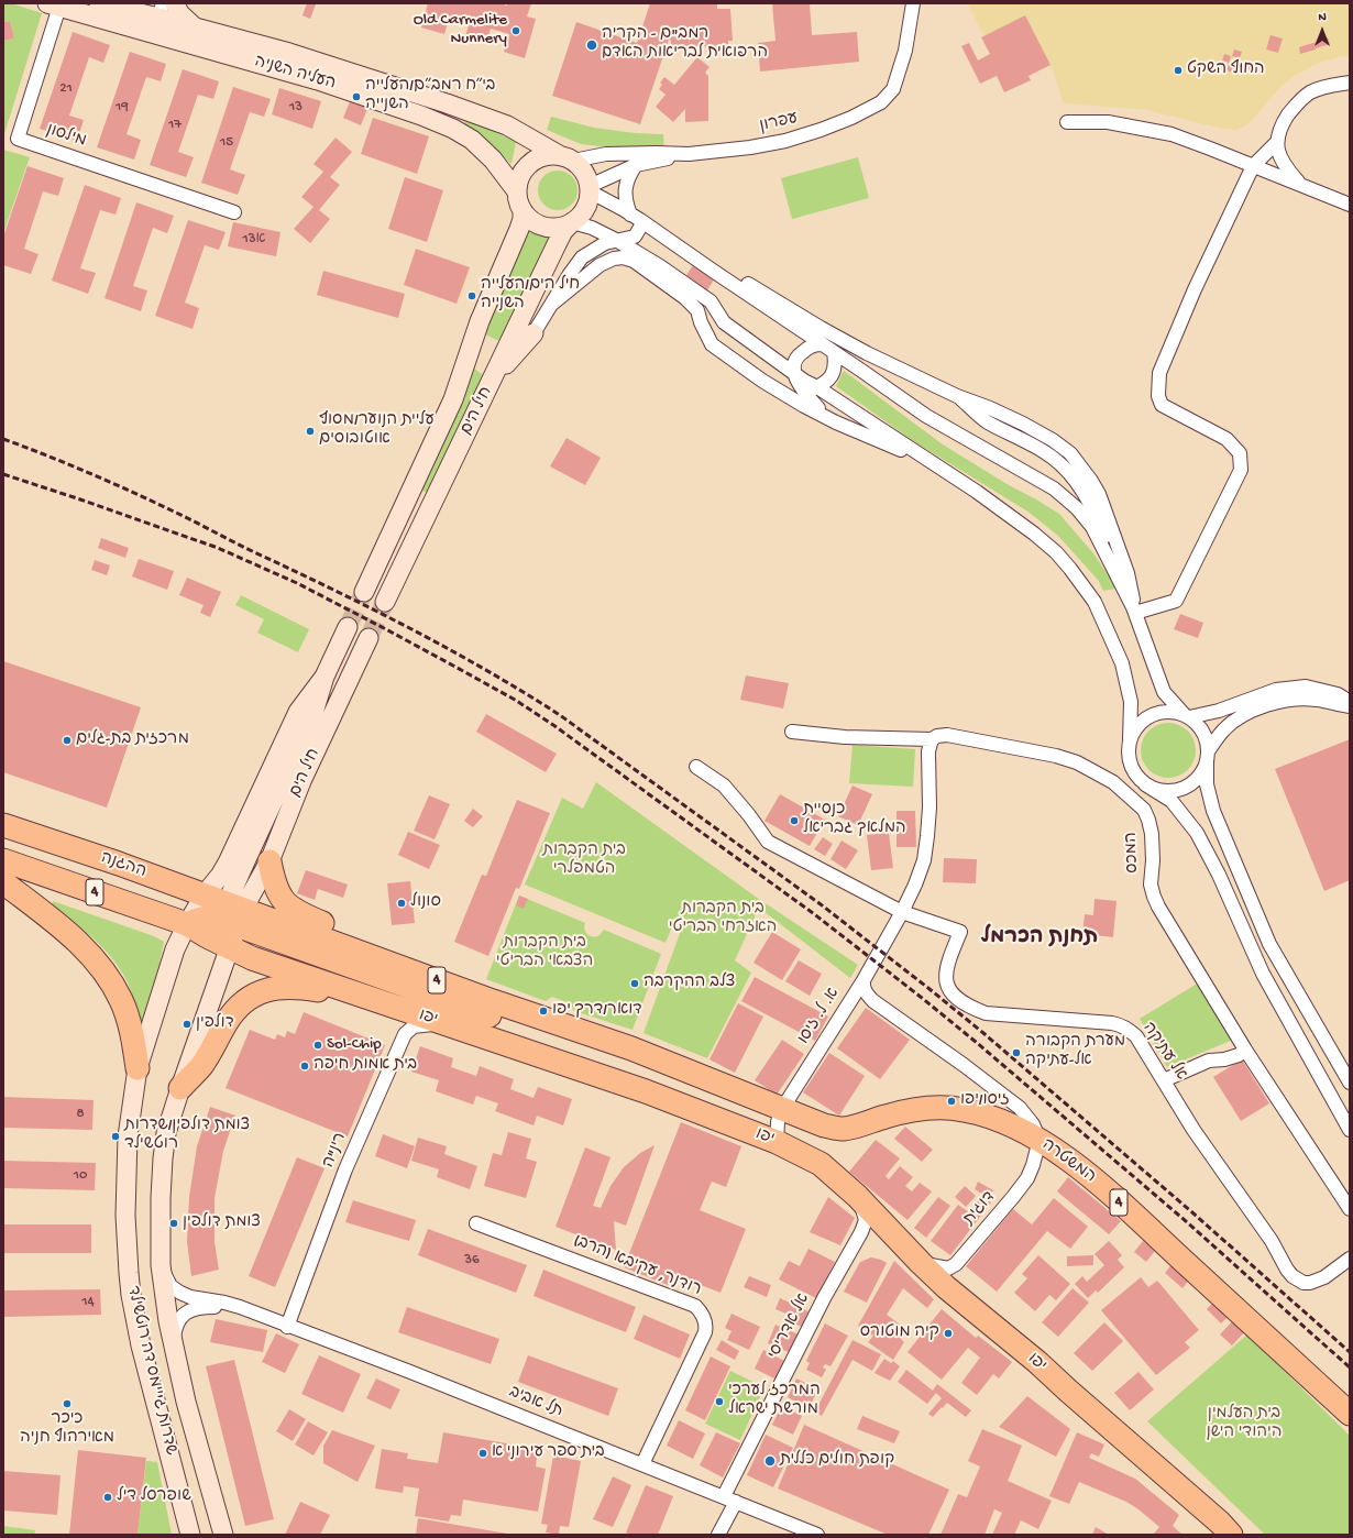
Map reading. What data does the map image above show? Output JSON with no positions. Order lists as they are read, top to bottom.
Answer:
{
  "streets": {
    "highway": [
      "ההגנה",
      "4",
      "יפו",
      "המשטרה"
    ],
    "street": [
      "העליה השניה",
      "עפרון",
      "מילסון",
      "חיל הים",
      "המכס",
      "א. ל. זיסו",
      "אל עתיקה",
      "רינ\"ה",
      "דוגית",
      "רודנר, עקיבא (הרב)",
      "אל אדריסי",
      "שדרות ג'יימס דה רוטשילד",
      "תל אביב"
    ]
  },
  "crossings": [
    ["העליה השניה", "עפרון"],
    ["העליה השניה", "מילסון"],
    ["העליה השניה", "חיל הים"],
    ["עפרון", "חיל הים"],
    ["חיל הים", "ההגנה"],
    ["חיל הים", "יפו"],
    ["חיל הים", "שדרות ג'יימס דה רוטשילד"],
    ["המכס", "א. ל. זיסו"],
    ["ההגנה", "יפו"],
    ["ההגנה", "שדרות ג'יימס דה רוטשילד"],
    ["א. ל. זיסו", "יפו"],
    ["א. ל. זיסו", "אל עתיקה"],
    ["יפו", "רינ\"ה"],
    ["יפו", "המשטרה"],
    ["יפו", "דוגית"],
    ["יפו", "אל אדריסי"],
    ["יפו", "שדרות ג'יימס דה רוטשילד"],
    ["רינ\"ה", "תל אביב"],
    ["המשטרה", "דוגית"],
    ["רודנר, עקיבא (הרב)", "תל אביב"],
    ["אל אדריסי", "תל אביב"],
    ["שדרות ג'יימס דה רוטשילד", "תל אביב"]
  ],
  "districts": ["תחנת הכרמל"],
  "parks": [
    "בית הקברות הטמפלרי",
    "בית הקברות האזרחי הבריטי",
    "בית הקברות הצבאי הבריטי",
    "בית העלמין היהודי הישן"
  ],
  "places": [
    "Old Carmelite Nunnery",
    "רמב\"ם - הקריה הרפואית לבריאות האדם",
    "החוף השקט",
    "בי״ח רמב״ם/העלייה השנייה",
    "חיל הים/העלייה השנייה",
    "עליית הנוער/מסוף אוטובוסים",
    "מרכזית בת-גלים",
    "כנסיית המלאך גבריאל",
    "סונול",
    "צלב ההקרבה",
    "דואר/דרך יפו",
    "דולפין",
    "Sol-Chip",
    "מערת הקבורה אל-עתיקה",
    "בית אמות חיפה",
    "זיסו/יפו",
    "צומת דולפין/שדרות רוטשילד",
    "צומת דולפין",
    "קיה מוטורס",
    "המרכז לערכי מורשת ישראל",
    "כיכר מאירהוף חניה",
    "בית ספר עירוני א",
    "קופת חולים כללית",
    "שופרסל דיל"
  ],
  "house_numbers": [
    "21",
    "19",
    "13",
    "17",
    "15",
    "13א",
    "8",
    "10",
    "36",
    "14"
  ],
  "north": "top"
}
